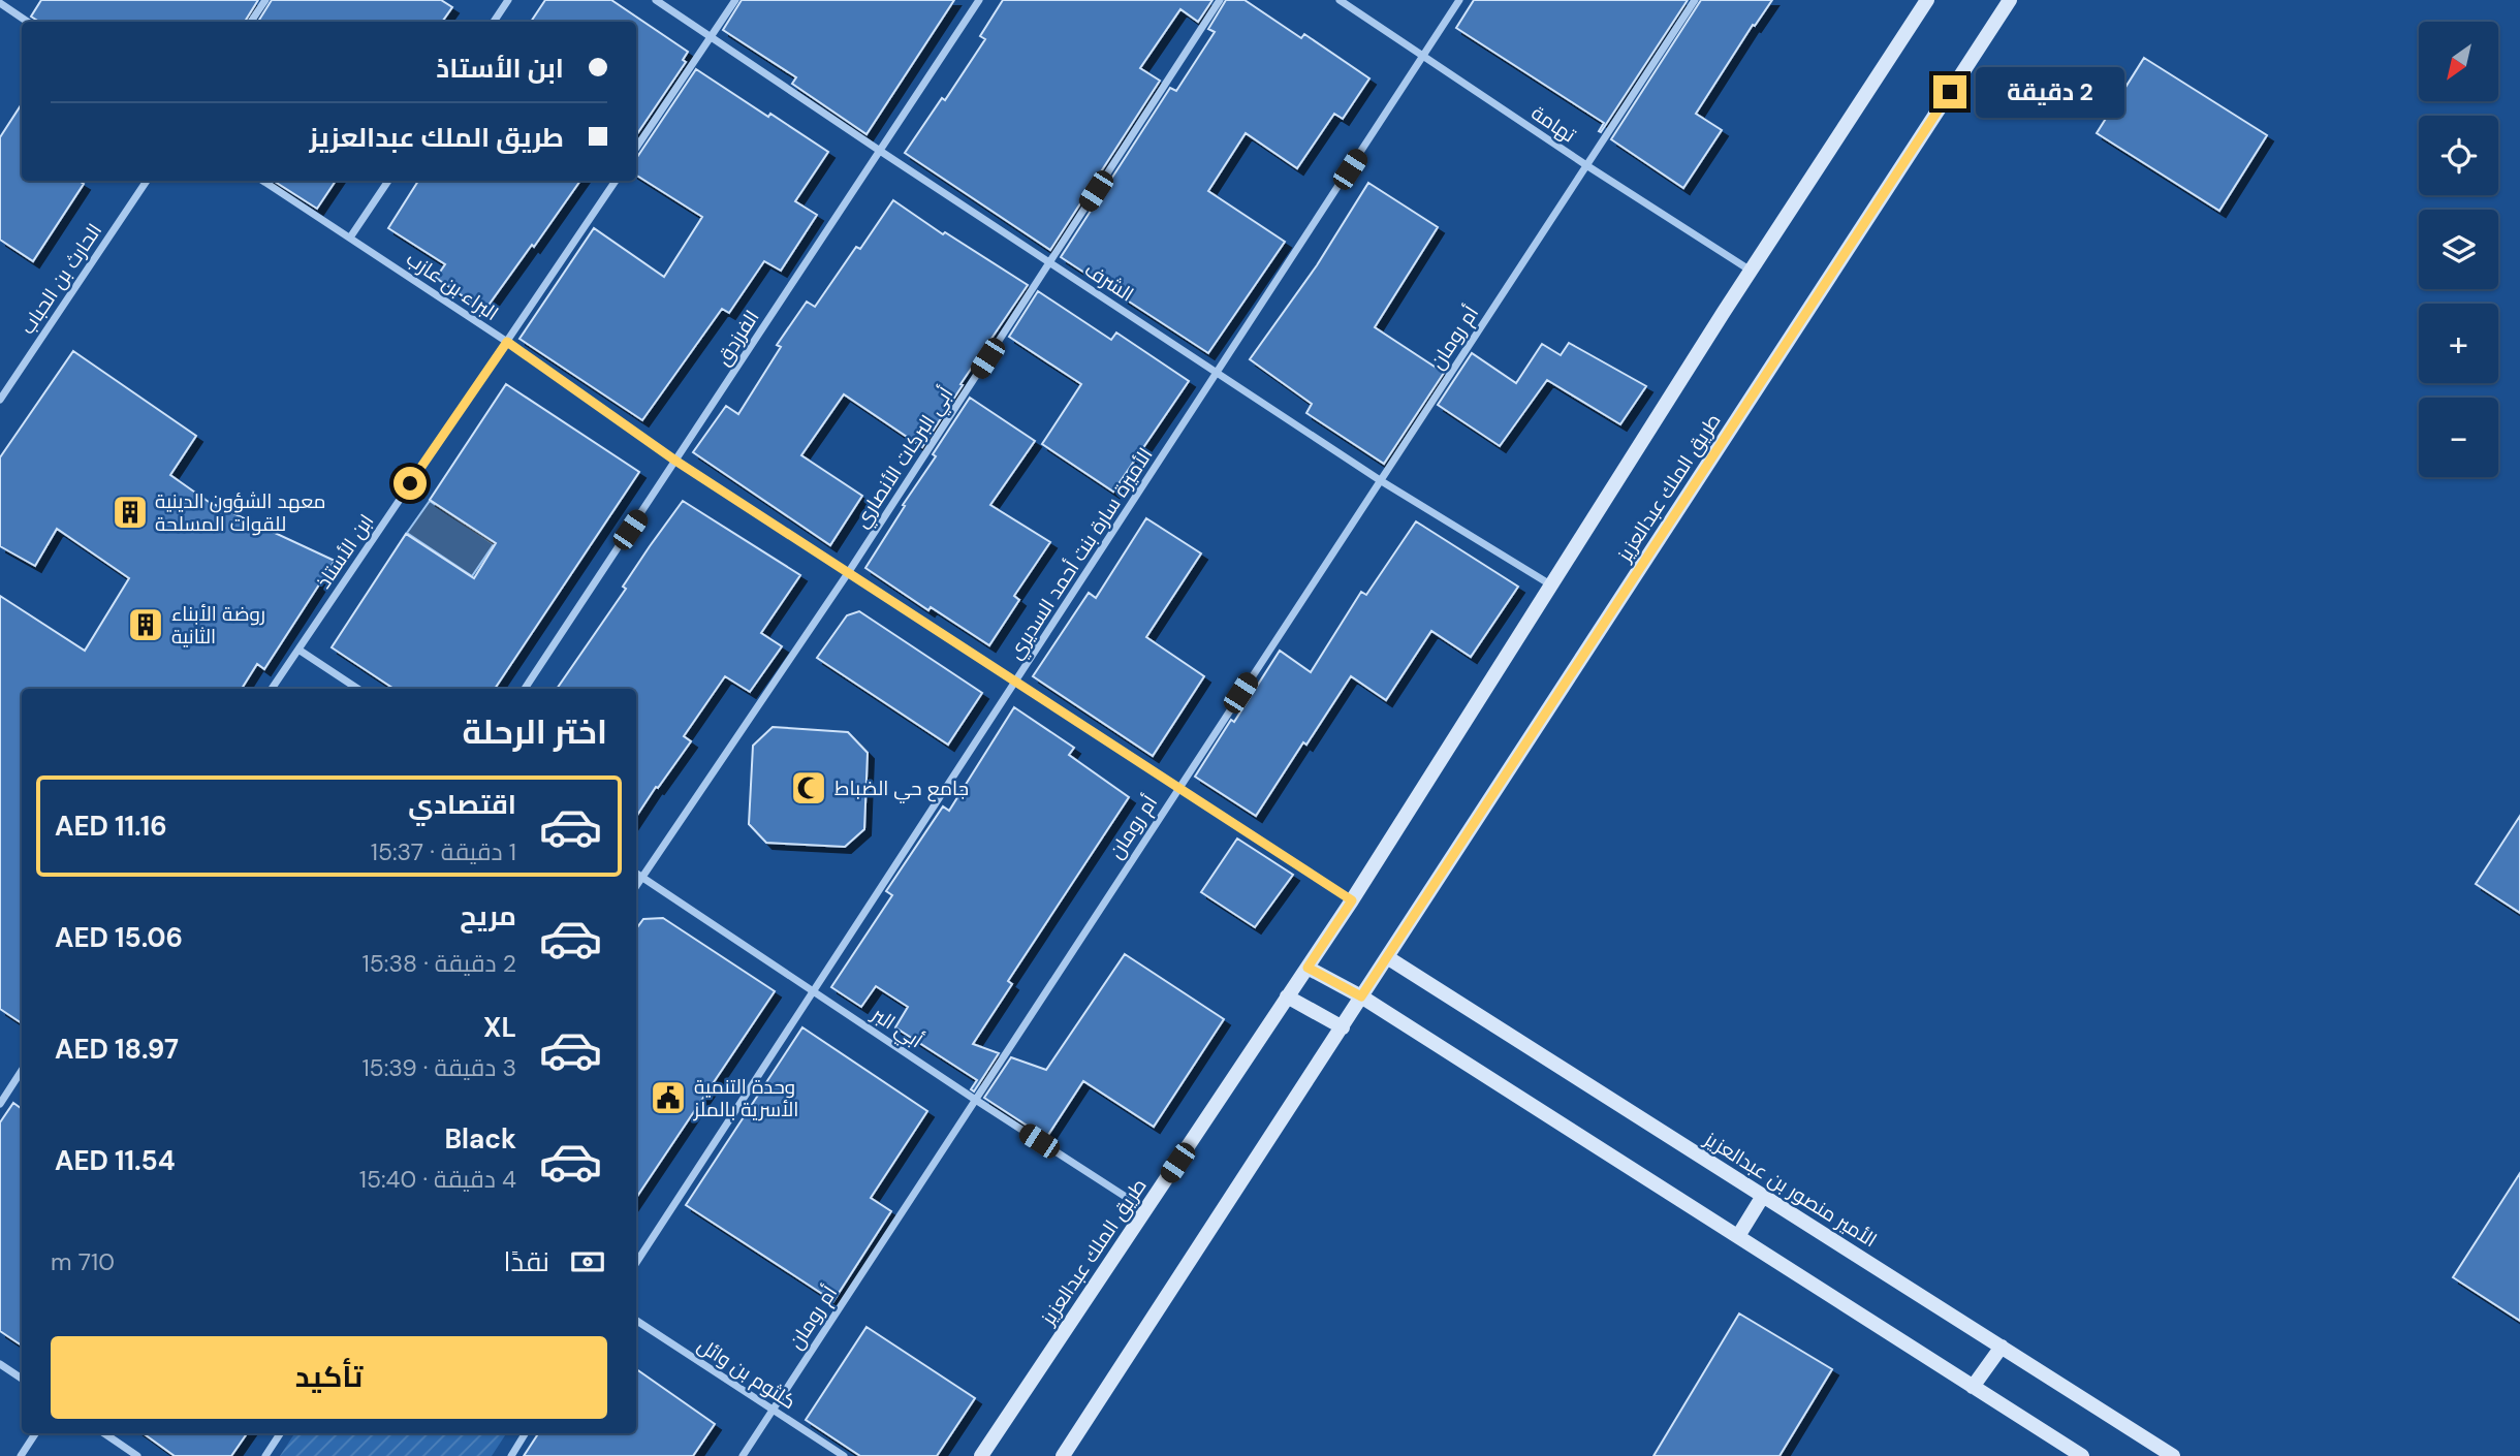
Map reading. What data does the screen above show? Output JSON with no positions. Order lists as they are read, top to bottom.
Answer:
{
  "streets": {
    "main road": ["طريق الملك عبدالعزيز", "الأمير منصور بن عبدالعزيز"],
    "street": [
      "تهامة",
      "الحارث بن الحباب",
      "الشرف",
      "البراء بن عازب",
      "الفرزدق",
      "أم رومان",
      "أبي البركات الأنصاري",
      "ابن الأستاذ",
      "الأميرة سارة بنت أحمد السديري",
      "أبي البر",
      "كلثوم بن وائل"
    ]
  },
  "crossings": [
    ["تهامة", "أم رومان"],
    ["تهامة", "طريق الملك عبدالعزيز"],
    ["تهامة", "الأميرة سارة بنت أحمد السديري"],
    ["الشرف", "الفرزدق"],
    ["الشرف", "أم رومان"],
    ["الشرف", "أبي البركات الأنصاري"],
    ["الشرف", "طريق الملك عبدالعزيز"],
    ["الشرف", "الأميرة سارة بنت أحمد السديري"],
    ["البراء بن عازب", "الفرزدق"],
    ["البراء بن عازب", "أم رومان"],
    ["البراء بن عازب", "أبي البركات الأنصاري"],
    ["البراء بن عازب", "طريق الملك عبدالعزيز"],
    ["البراء بن عازب", "ابن الأستاذ"],
    ["البراء بن عازب", "الأميرة سارة بنت أحمد السديري"],
    ["أم رومان", "أبي البر"],
    ["أم رومان", "كلثوم بن وائل"],
    ["أبي البركات الأنصاري", "أبي البر"],
    ["طريق الملك عبدالعزيز", "أبي البر"],
    ["طريق الملك عبدالعزيز", "الأمير منصور بن عبدالعزيز"],
    ["الأميرة سارة بنت أحمد السديري", "أبي البر"]
  ],
  "places": {
    "building": ["معهد الشؤون الدينية للقوات المسلحة", "روضة الأبناء الثانية"],
    "mosque": ["جامع حي الضباط"],
    "public building": ["وحدة التنمية الأسرية بالملز"]
  },
  "north": "bottom left",
  "page": {
    "map_buttons": ["+", "−"],
    "banner": ["ابن الأستاذ", "طريق الملك عبدالعزيز"],
    "bubble": "2 دقيقة",
    "heading": "اختر الرحلة",
    "list": [
      {
        "name": "اقتصادي",
        "note": "1 دقيقة · 15:37",
        "value": "AED 11.16"
      },
      {
        "name": "مريح",
        "note": "2 دقيقة · 15:38",
        "value": "AED 15.06"
      },
      {
        "name": "XL",
        "note": "3 دقيقة · 15:39",
        "value": "AED 18.97"
      },
      {
        "name": "Black",
        "note": "4 دقيقة · 15:40",
        "value": "AED 11.54"
      }
    ],
    "pay": ["نقدًا", "710 m"],
    "buttons": "تأكيد"
  }
}
